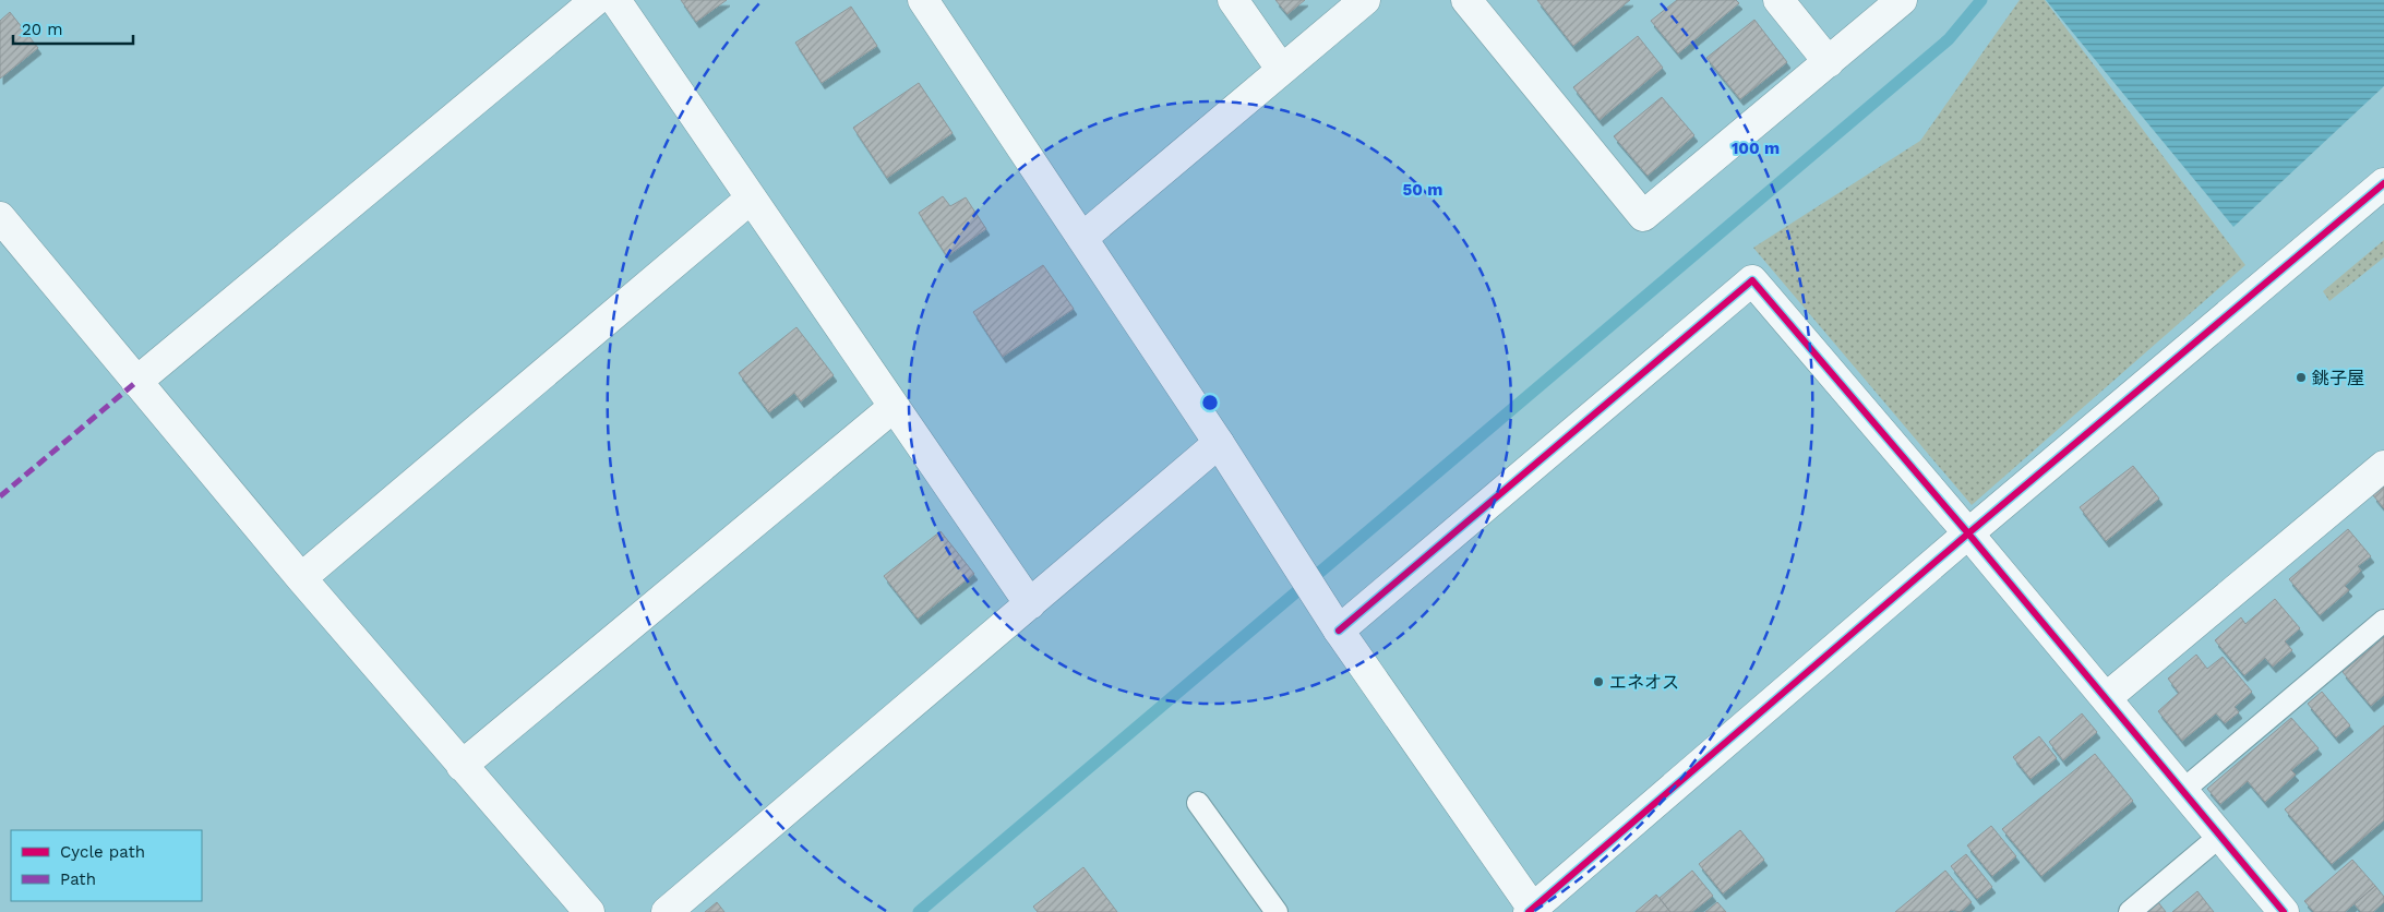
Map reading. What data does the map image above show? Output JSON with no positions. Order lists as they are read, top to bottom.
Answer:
{
  "places": ["銚子屋", "エネオス"],
  "legend": ["Cycle path", "Path"],
  "scale_bar": "20 m",
  "rings": ["100 m", "50 m"]
}
